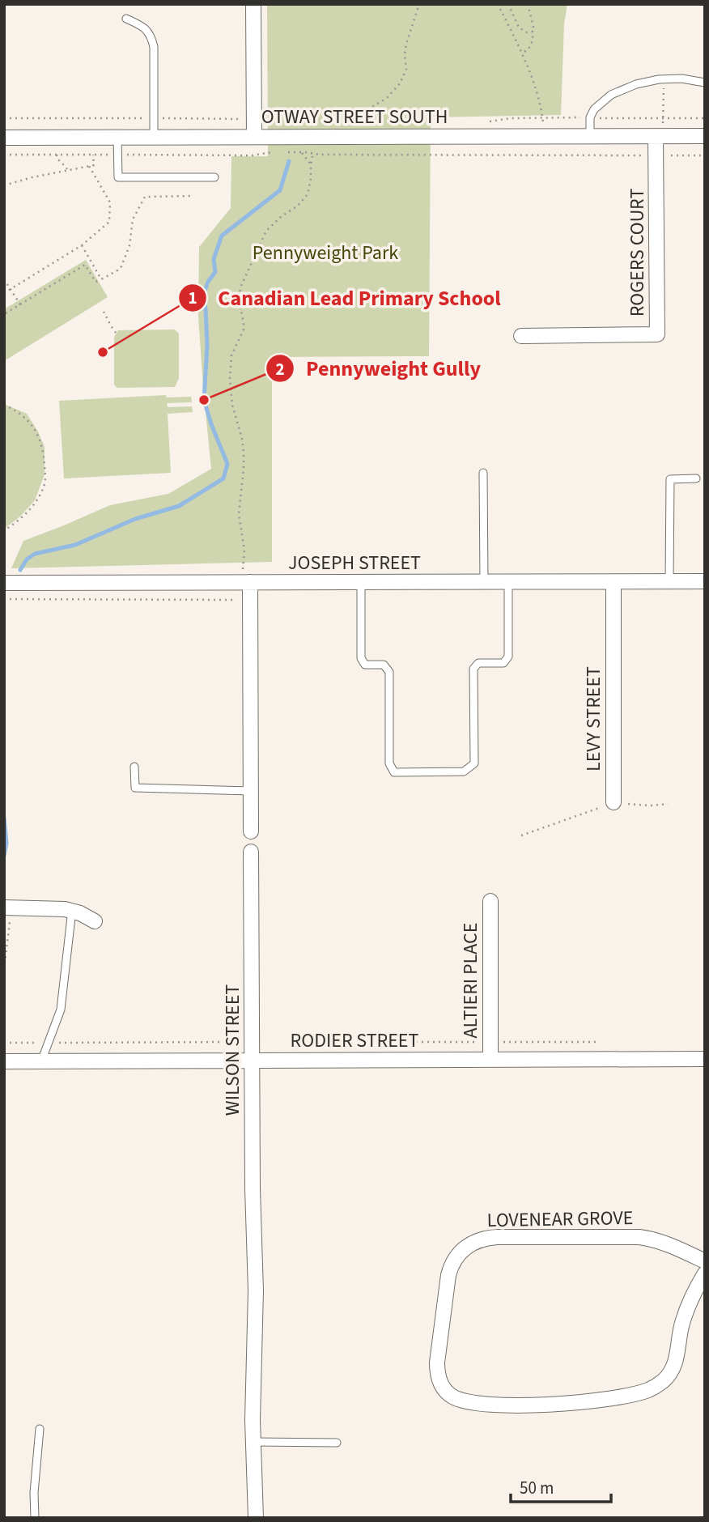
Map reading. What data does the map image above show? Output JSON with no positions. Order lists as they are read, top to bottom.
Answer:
{
  "streets": {
    "street": [
      "OTWAY STREET SOUTH",
      "ROGERS COURT",
      "JOSEPH STREET",
      "LEVY STREET",
      "ALTIERI PLACE",
      "RODIER STREET",
      "WILSON STREET",
      "LOVENEAR GROVE"
    ]
  },
  "crossings": [
    ["OTWAY STREET SOUTH", "ROGERS COURT"],
    ["JOSEPH STREET", "LEVY STREET"],
    ["JOSEPH STREET", "WILSON STREET"],
    ["ALTIERI PLACE", "RODIER STREET"],
    ["RODIER STREET", "WILSON STREET"]
  ],
  "parks": ["Pennyweight Park"],
  "places": ["Canadian Lead Primary School", "Pennyweight Gully"],
  "scale_bar": "50 m"
}
